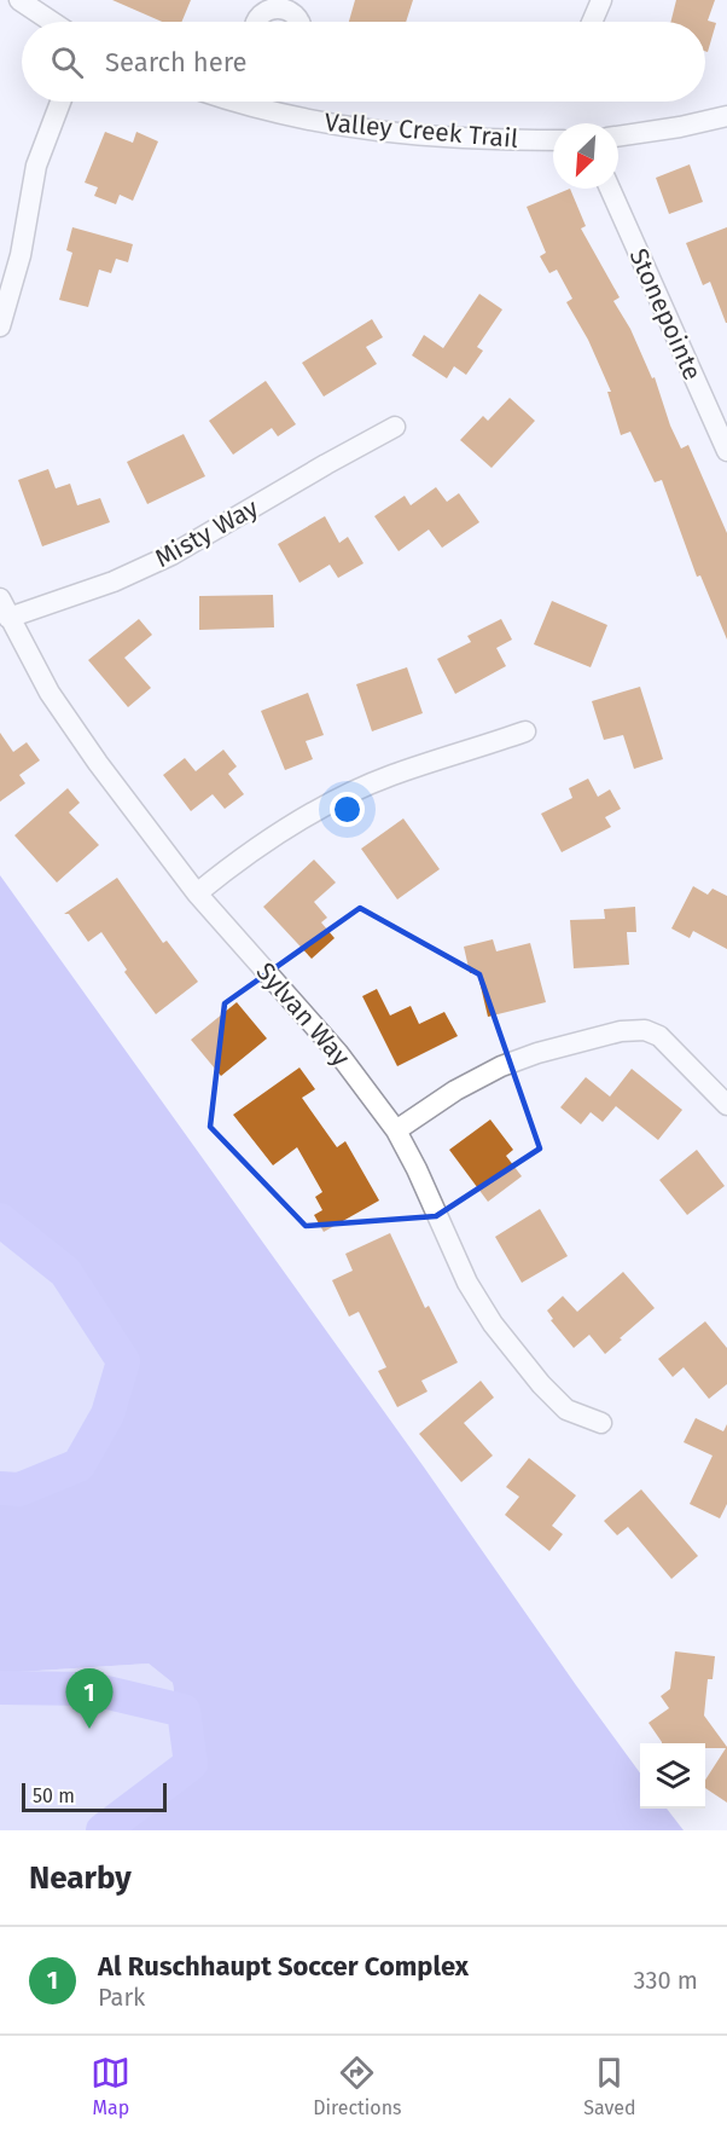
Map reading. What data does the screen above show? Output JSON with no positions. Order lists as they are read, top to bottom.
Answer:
{
  "streets": {
    "street": [
      "Valley Creek Trail",
      "Stonepointe",
      "Misty Way",
      "Sylvan Way"
    ]
  },
  "crossings": [
    ["Misty Way", "Sylvan Way"]
  ],
  "scale_bar": "50 m",
  "north": "bottom left",
  "page": {
    "search": "Search here",
    "pins": "1",
    "scale": "50 m",
    "heading": "Nearby",
    "list": [
      {
        "mark": "1",
        "name": "Al Ruschhaupt Soccer Complex",
        "note": "Park",
        "value": "330 m"
      }
    ],
    "nav": ["Map", "Directions", "Saved"]
  }
}
